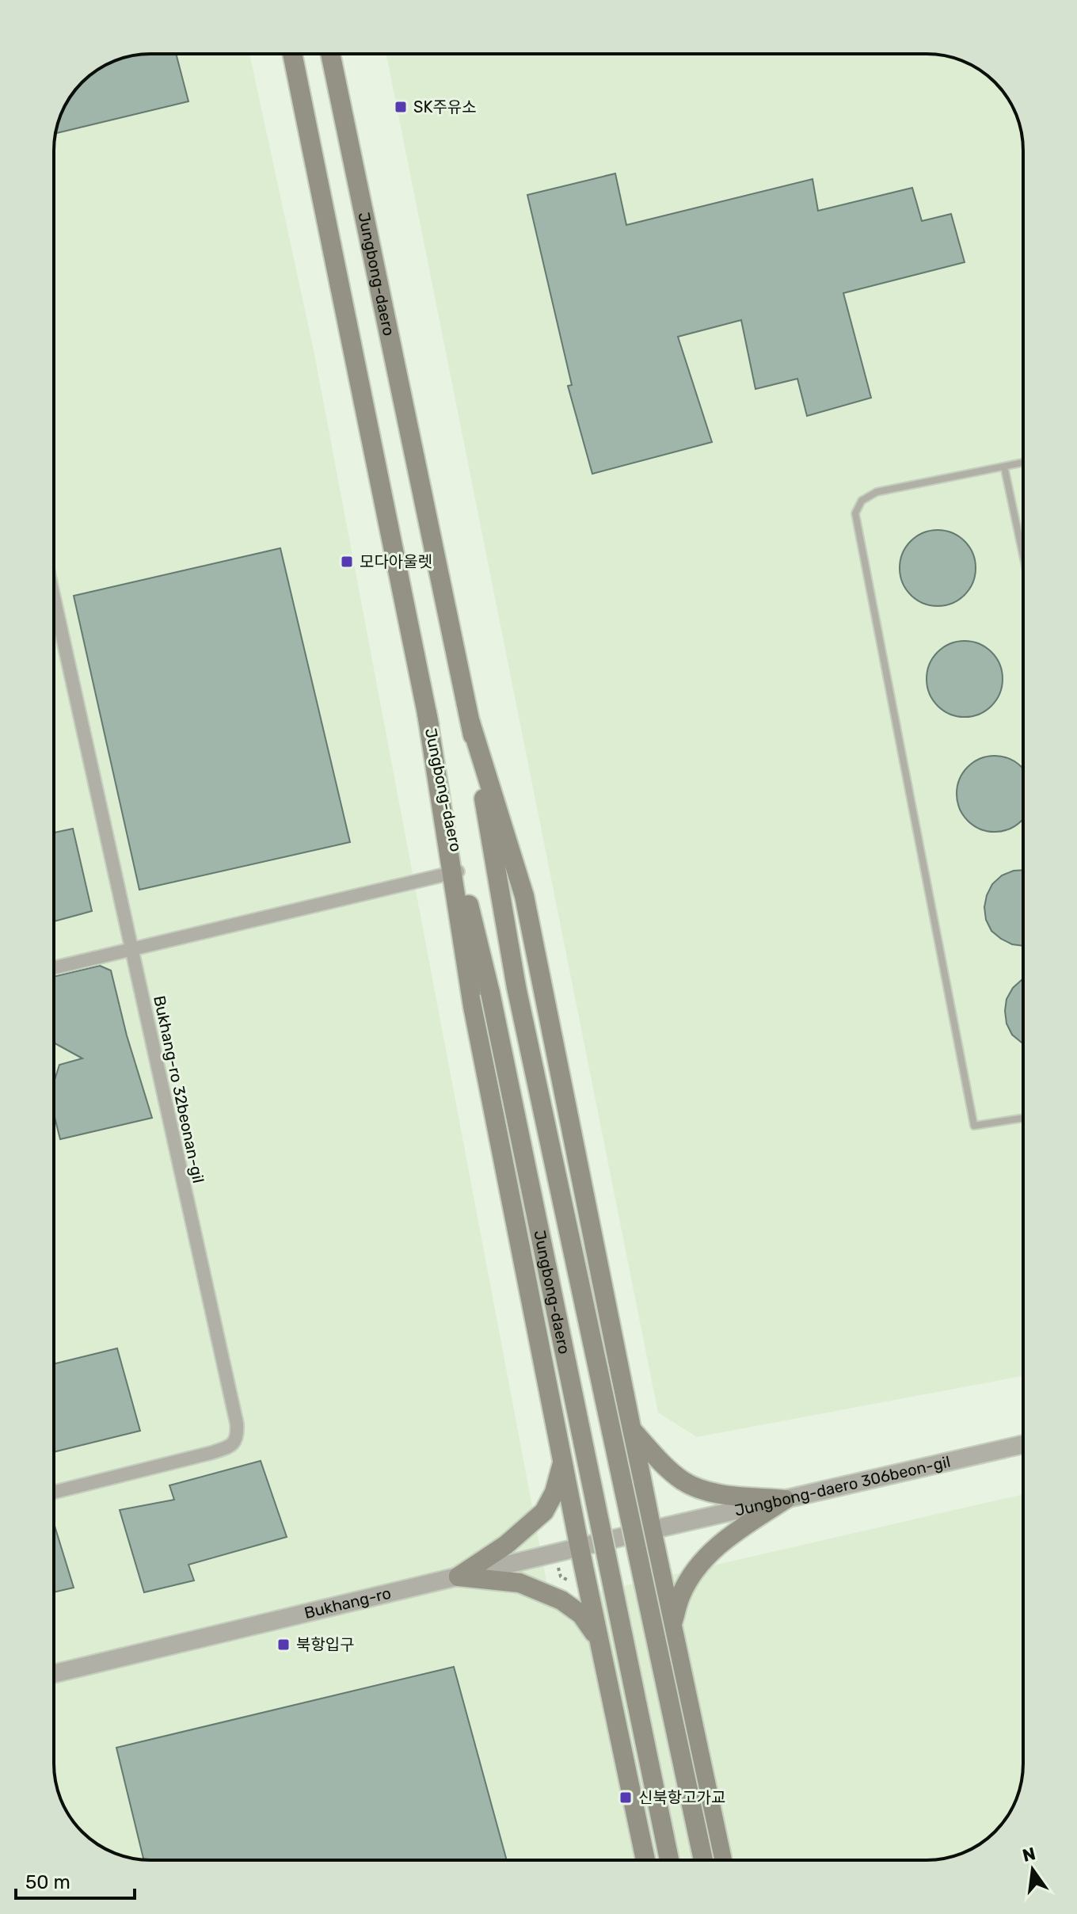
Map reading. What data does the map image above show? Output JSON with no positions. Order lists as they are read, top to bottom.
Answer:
{
  "streets": {
    "main road": ["Jungbong-daero"],
    "street": ["Bukhang-ro 32beonan-gil", "Jungbong-daero 306beon-gil", "Bukhang-ro"]
  },
  "crossings": [
    ["Jungbong-daero", "Jungbong-daero 306beon-gil"],
    ["Jungbong-daero", "Bukhang-ro"],
    ["Jungbong-daero 306beon-gil", "Bukhang-ro"]
  ],
  "places": {
    "transit": [
      "SK주유소",
      "모다아울렛",
      "북항입구",
      "신북항고가교"
    ]
  },
  "scale_bar": "50 m",
  "north": "top"
}
